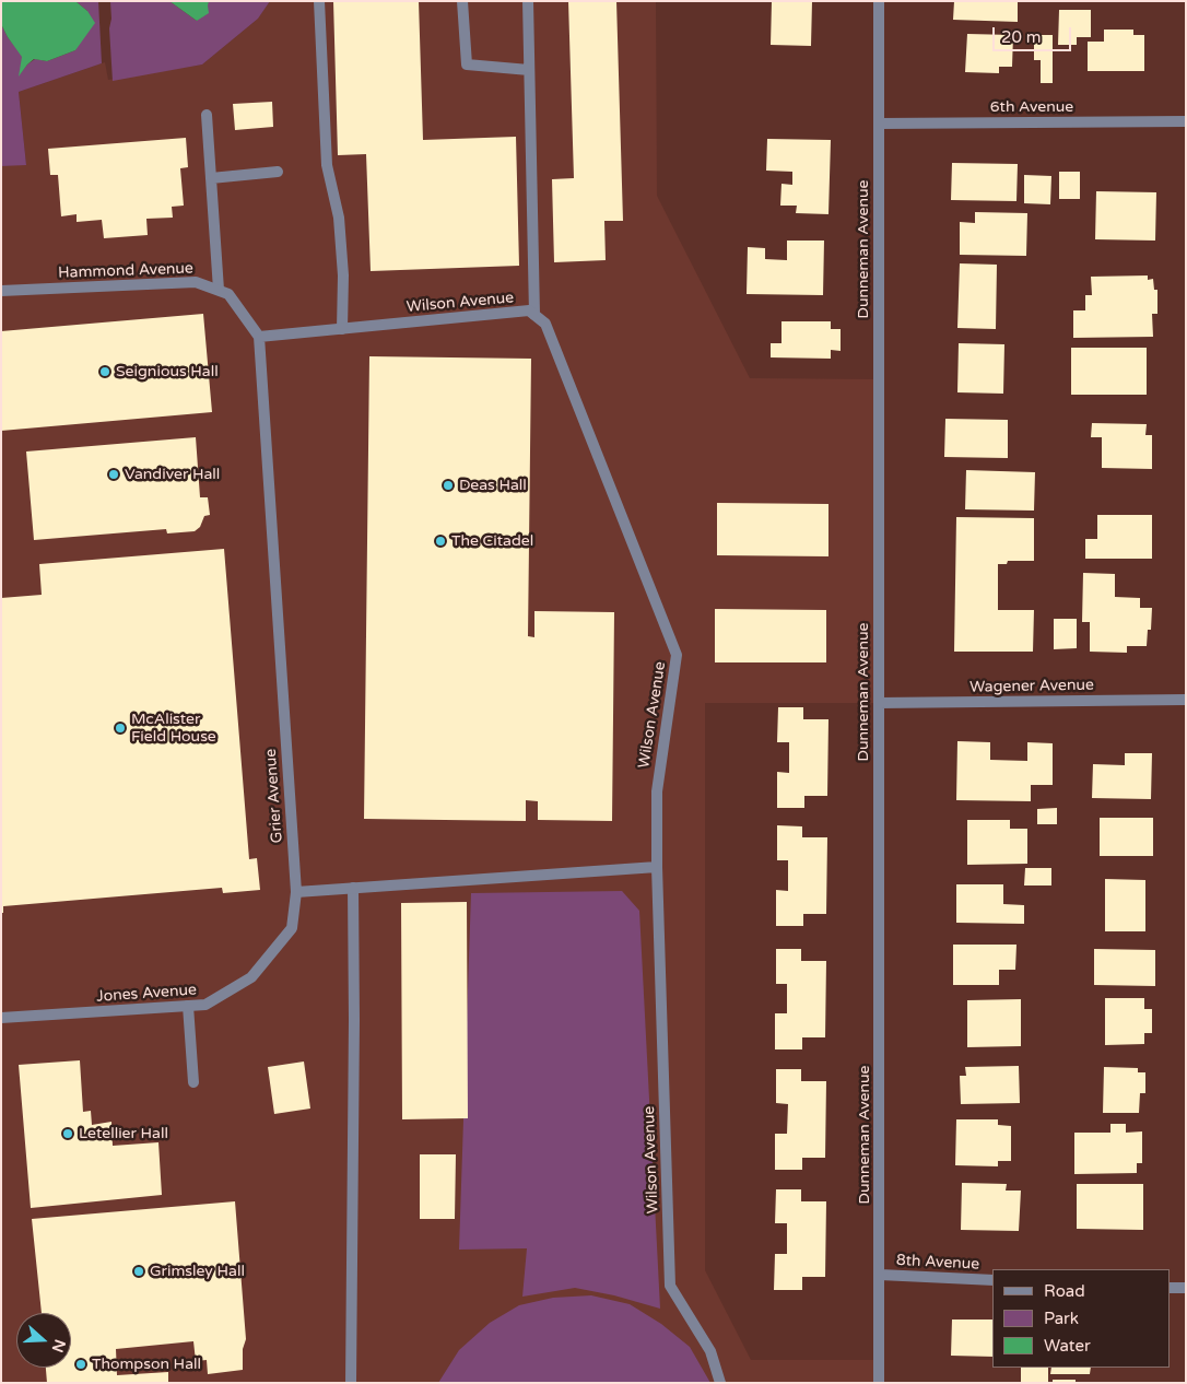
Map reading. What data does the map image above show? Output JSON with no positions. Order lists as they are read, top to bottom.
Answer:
{
  "streets": {
    "street": [
      "6th Avenue",
      "Dunneman Avenue",
      "Hammond Avenue",
      "Wilson Avenue",
      "Wagener Avenue",
      "Grier Avenue",
      "Jones Avenue",
      "8th Avenue"
    ]
  },
  "crossings": [
    ["6th Avenue", "Dunneman Avenue"],
    ["Dunneman Avenue", "Wagener Avenue"],
    ["Dunneman Avenue", "8th Avenue"],
    ["Hammond Avenue", "Wilson Avenue"],
    ["Hammond Avenue", "Grier Avenue"],
    ["Wilson Avenue", "Grier Avenue"],
    ["Grier Avenue", "Jones Avenue"]
  ],
  "places": [
    "Seignious Hall",
    "Vandiver Hall",
    "Deas Hall",
    "The Citadel",
    "McAlister Field House",
    "Letellier Hall",
    "Grimsley Hall",
    "Thompson Hall"
  ],
  "legend": ["Road", "Park", "Water"],
  "scale_bar": "20 m",
  "north": "right"
}
